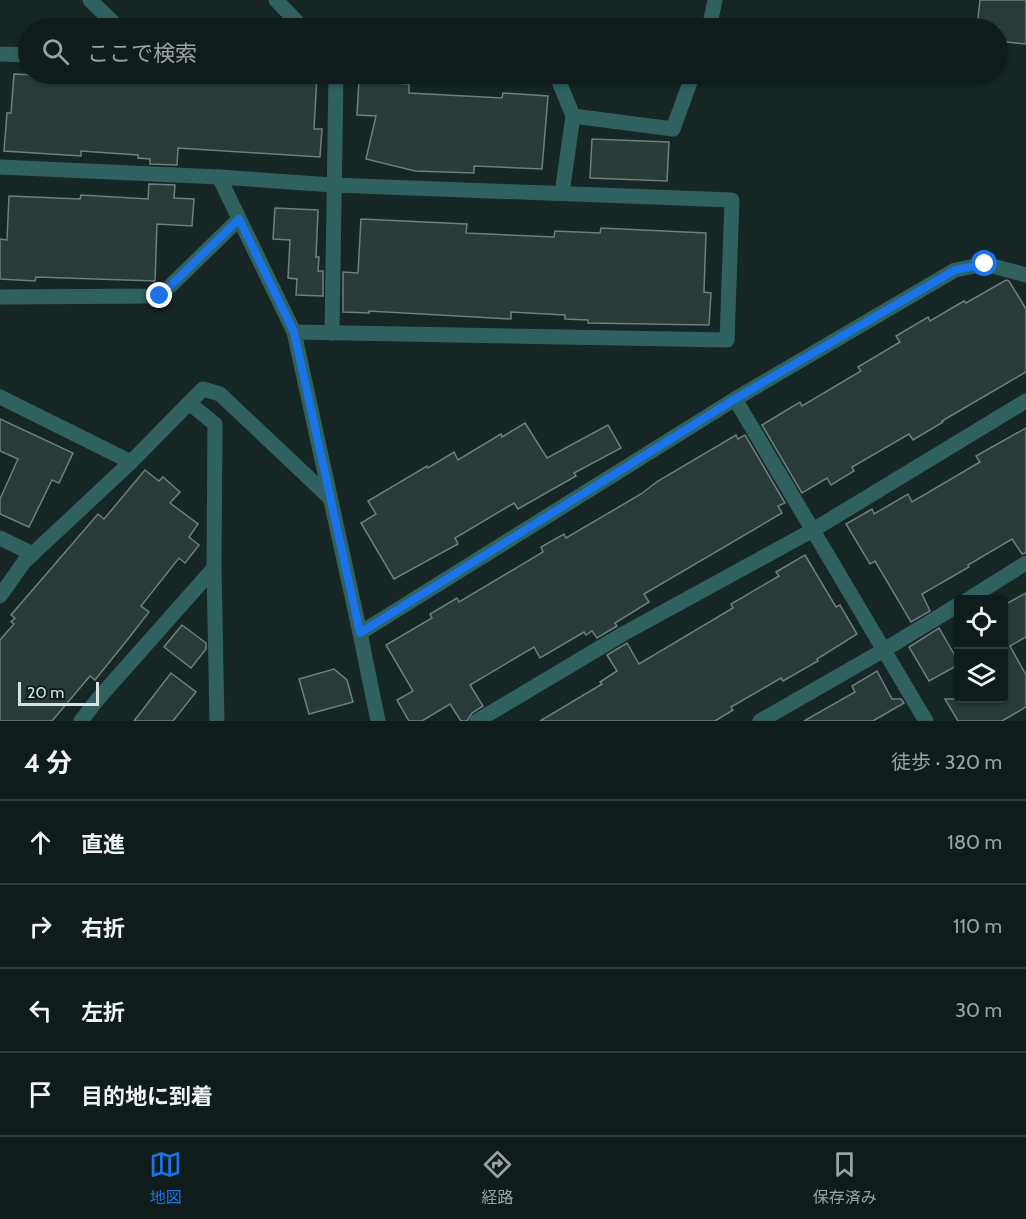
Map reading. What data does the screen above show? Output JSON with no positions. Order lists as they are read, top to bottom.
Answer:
{
  "scale_bar": "20 m",
  "page": {
    "search": "ここで検索",
    "scale": "20 m",
    "heading": ["4 分", "徒歩 · 320 m"],
    "list": [
      ["直進", "180 m"],
      ["右折", "110 m"],
      ["左折", "30 m"],
      "目的地に到着"
    ],
    "nav": ["地図", "経路", "保存済み"]
  }
}
